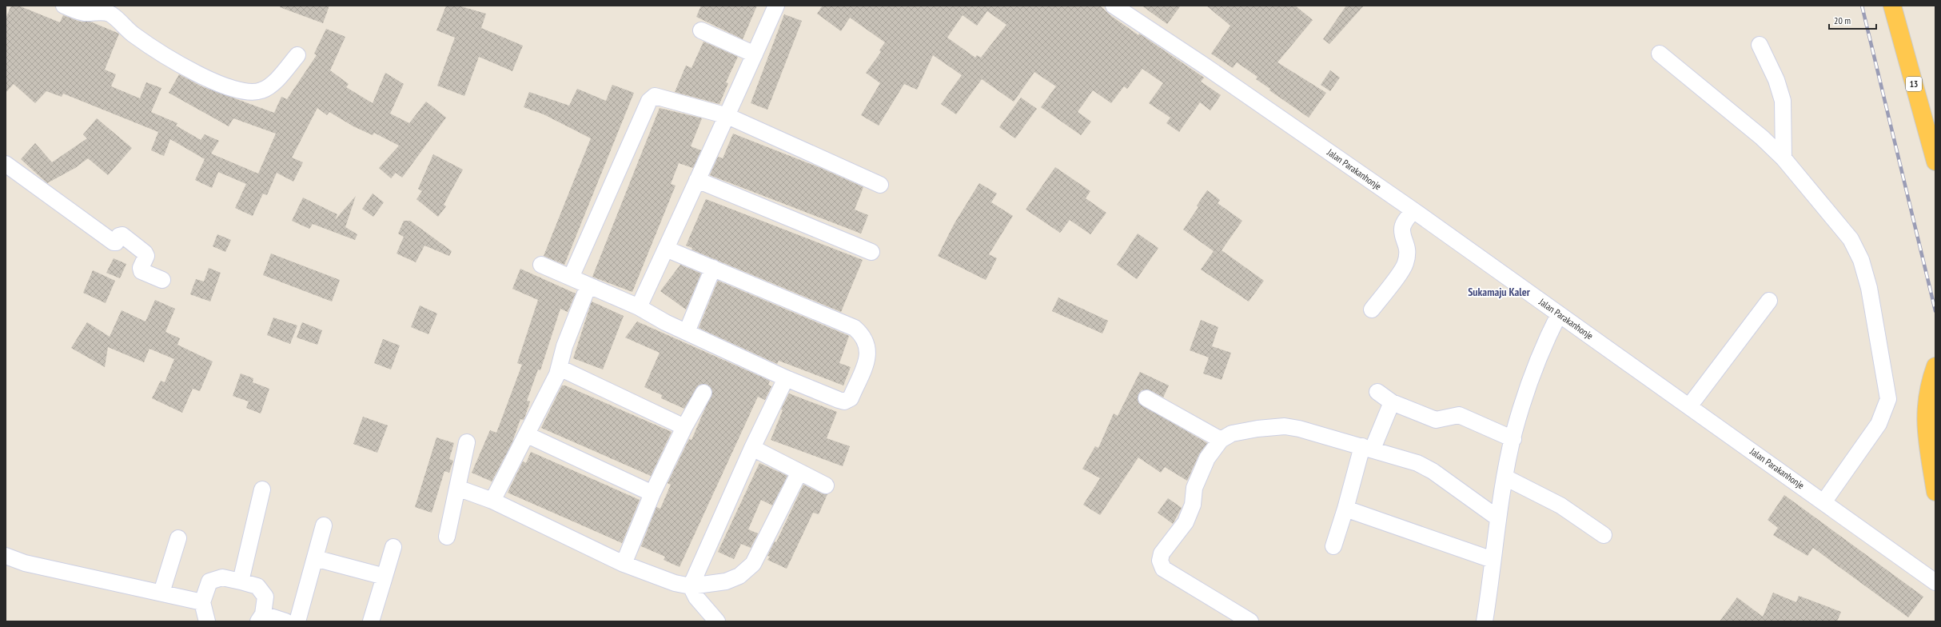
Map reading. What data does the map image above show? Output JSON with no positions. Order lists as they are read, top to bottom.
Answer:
{
  "streets": {
    "highway": ["13"],
    "street": ["Jalan Parakanhonje"]
  },
  "districts": ["Sukamaju Kaler"],
  "scale_bar": "20 m"
}
